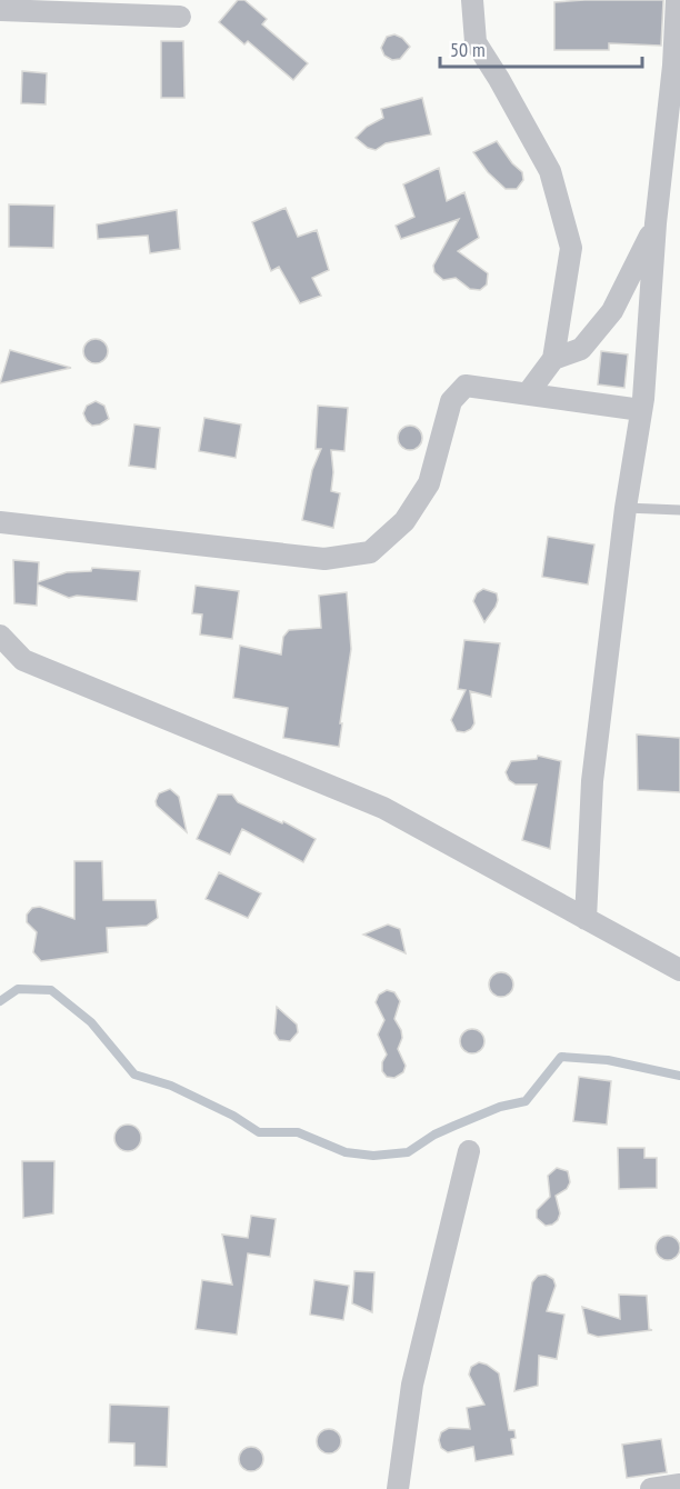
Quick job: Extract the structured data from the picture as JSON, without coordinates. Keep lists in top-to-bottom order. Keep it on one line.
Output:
{"scale_bar":"50 m"}
